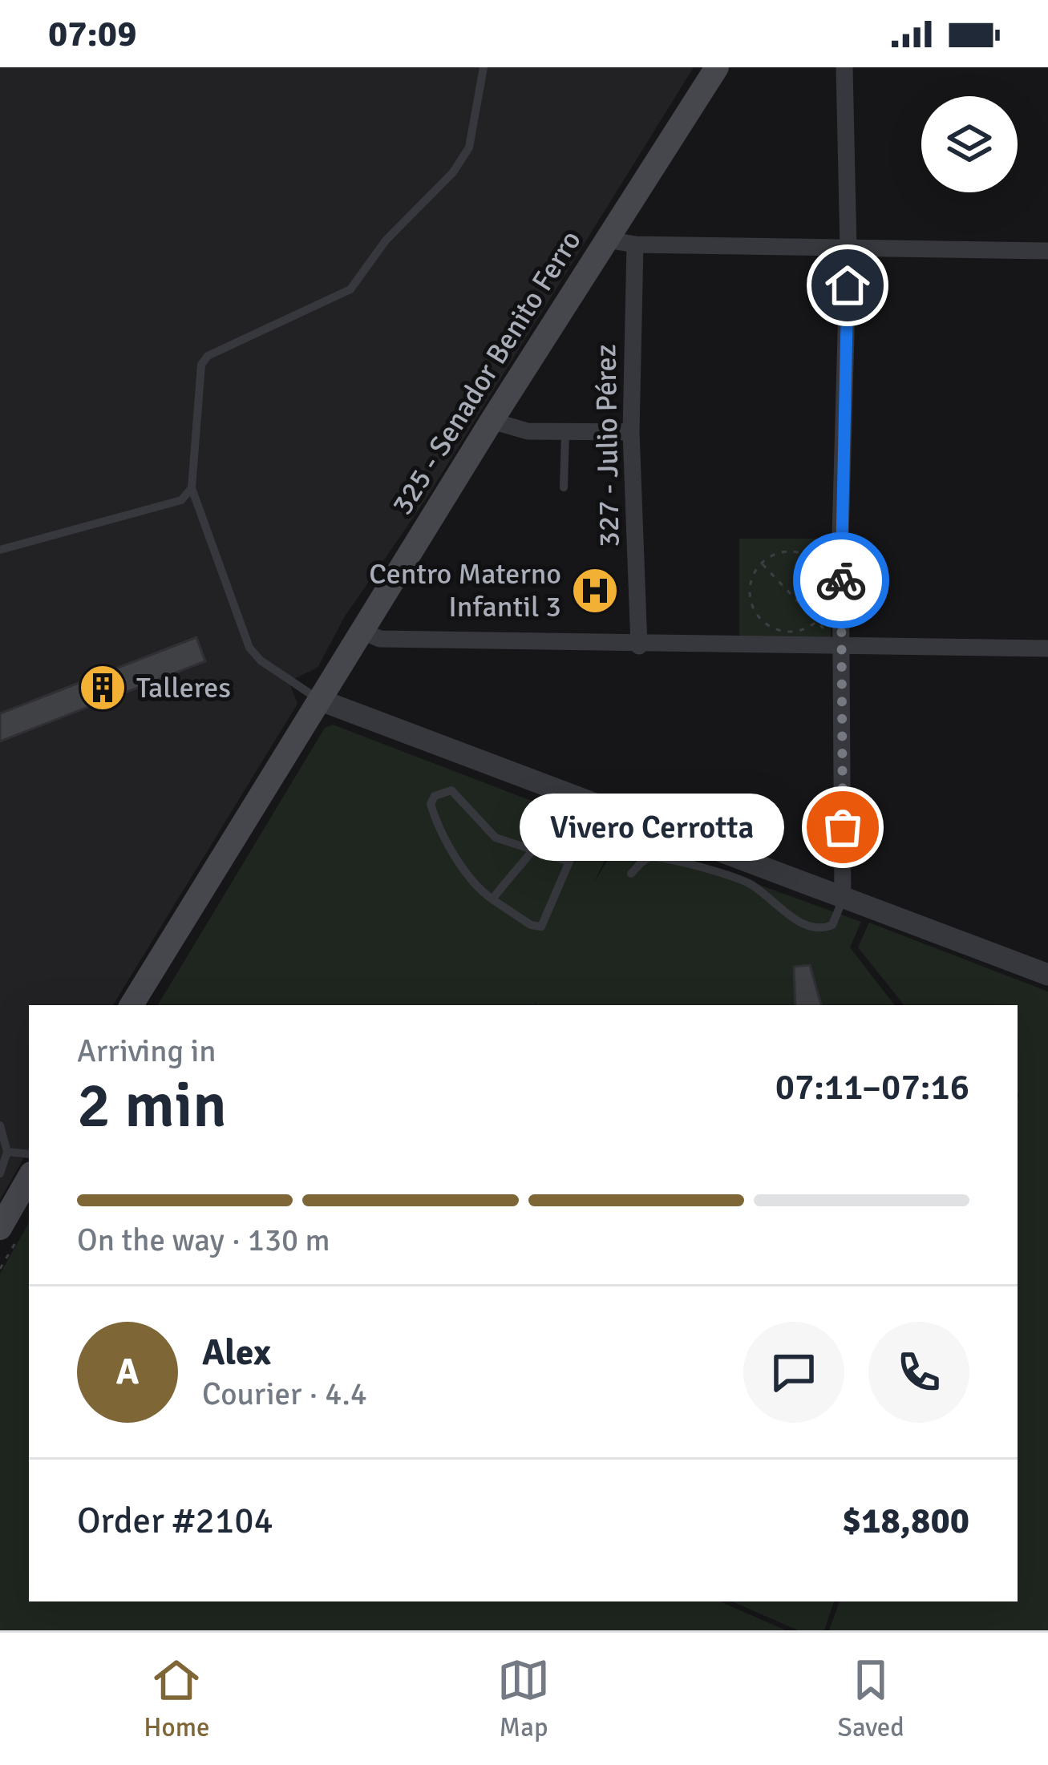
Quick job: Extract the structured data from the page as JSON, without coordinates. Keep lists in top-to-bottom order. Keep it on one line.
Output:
{"streets":{"main road":["325 - Senador Benito Ferro"],"street":["327 - Julio Pérez"]},"places":{"hospital":["Centro Materno Infantil 3"],"building":["Talleres"],"other":["Vivero Cerrotta"]},"page":{"status":"07:09","bubble":"Vivero Cerrotta","heading":["2 min","Arriving in","07:11–07:16"],"panel":["Alex","Courier · 4.4","Order #2104","$18,800"],"bar":"On the way · 130 m","round":"A","tabs":["Home","Map","Saved"]}}
